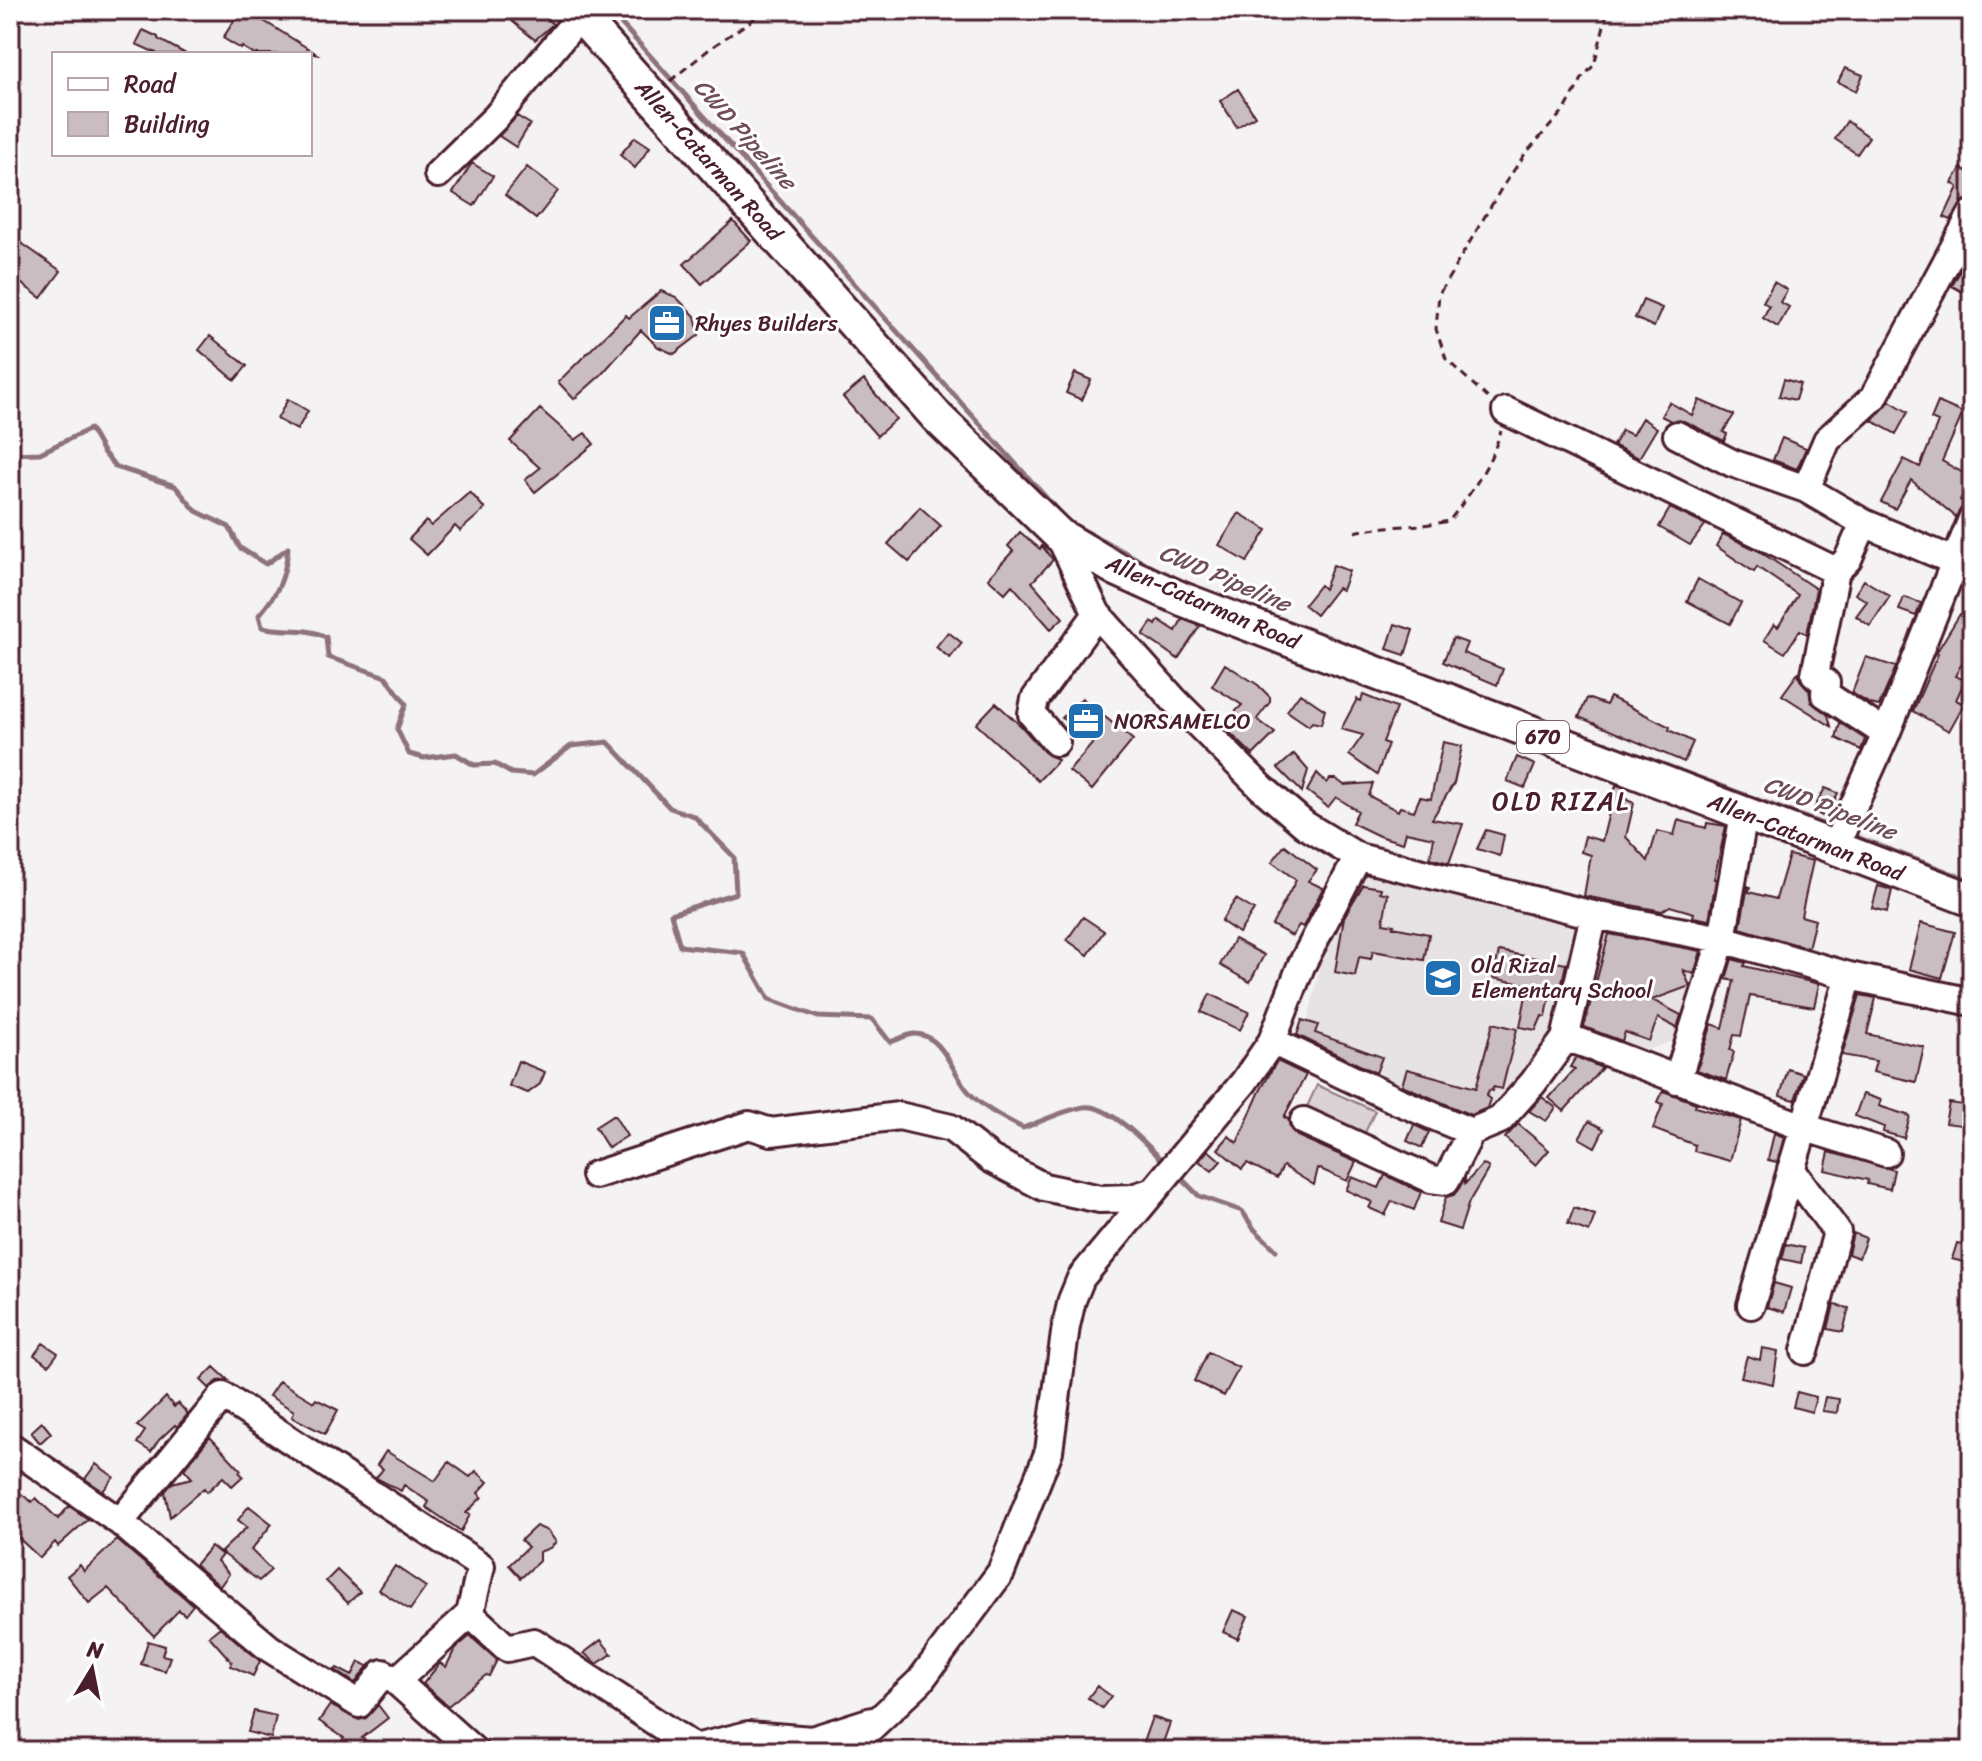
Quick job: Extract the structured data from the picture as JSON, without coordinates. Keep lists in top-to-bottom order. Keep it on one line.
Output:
{"streets":{"main road":["Allen-Catarman Road","670"]},"districts":["OLD RIZAL"],"water":["CWD Pipeline"],"places":{"office":["Rhyes Builders","NORSAMELCO"],"school or university":["Old Rizal Elementary School"]},"legend":["Road","Building"],"north":"top"}
